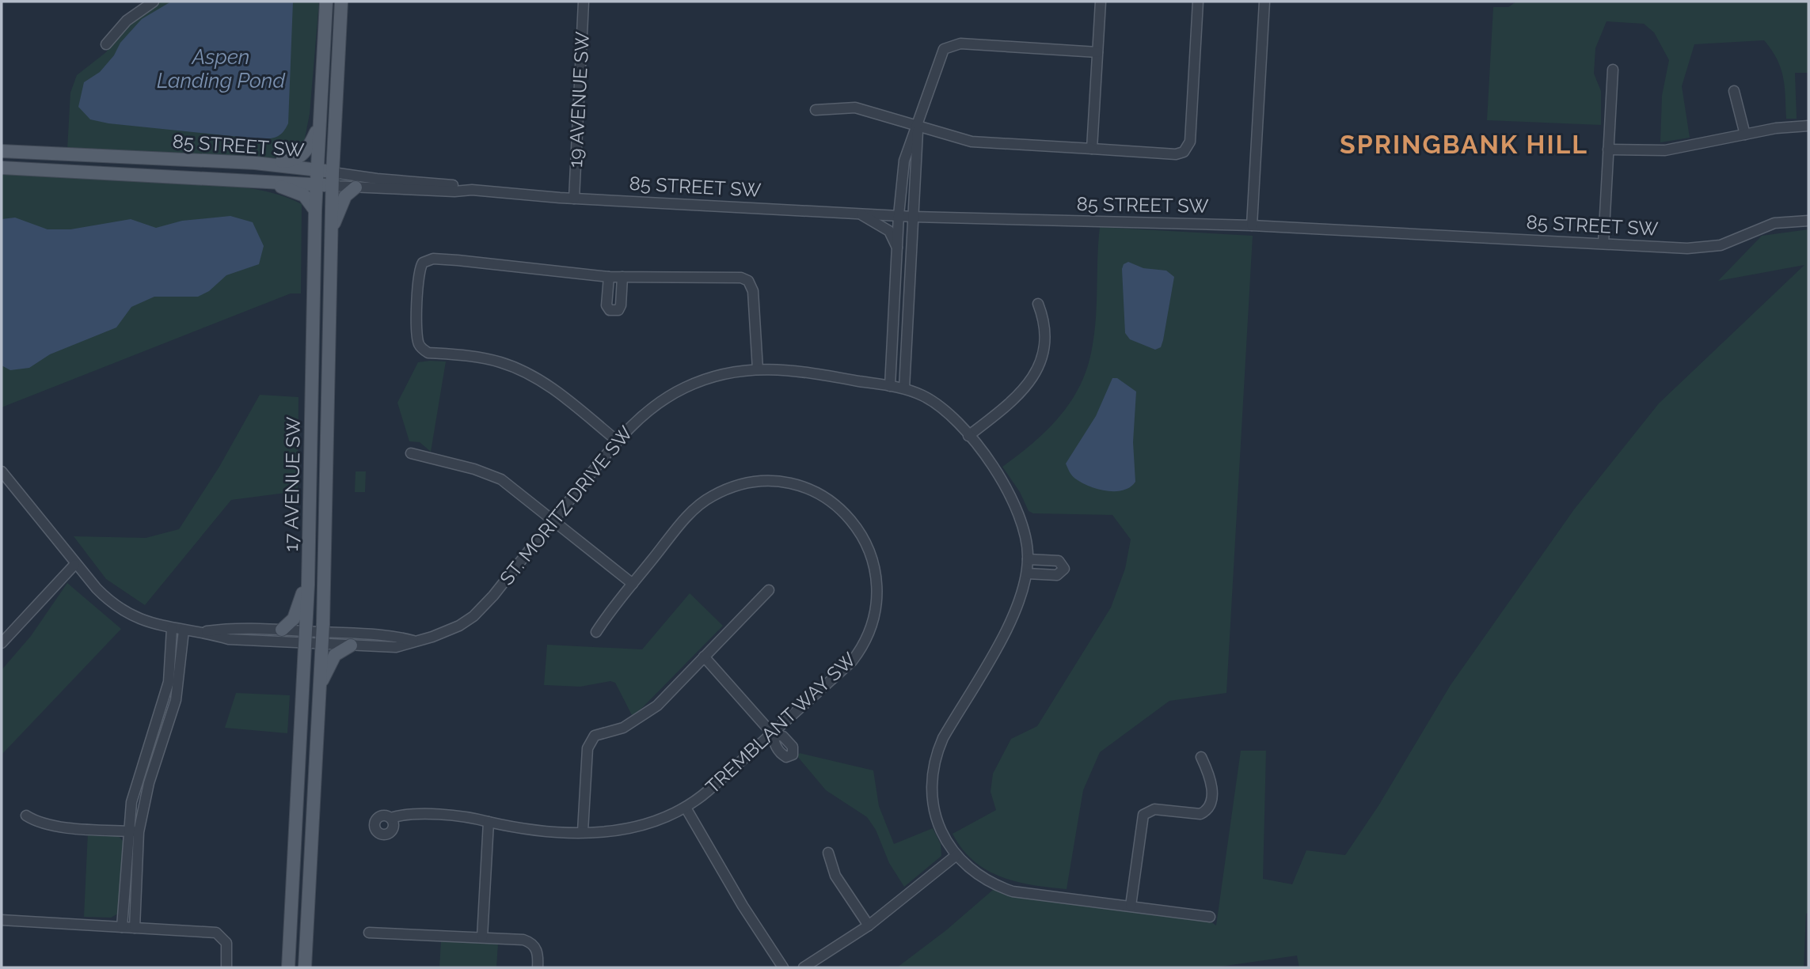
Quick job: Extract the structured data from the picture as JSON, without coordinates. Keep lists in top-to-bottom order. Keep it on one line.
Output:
{"streets":{"main road":["85 STREET SW","17 AVENUE SW"],"street":["19 AVENUE SW","ST. MORITZ DRIVE SW","TREMBLANT WAY SW"]},"crossings":[["19 AVENUE SW","85 STREET SW"],["85 STREET SW","17 AVENUE SW"],["17 AVENUE SW","ST. MORITZ DRIVE SW"]],"districts":["SPRINGBANK HILL"],"water":["Aspen Landing Pond"]}
